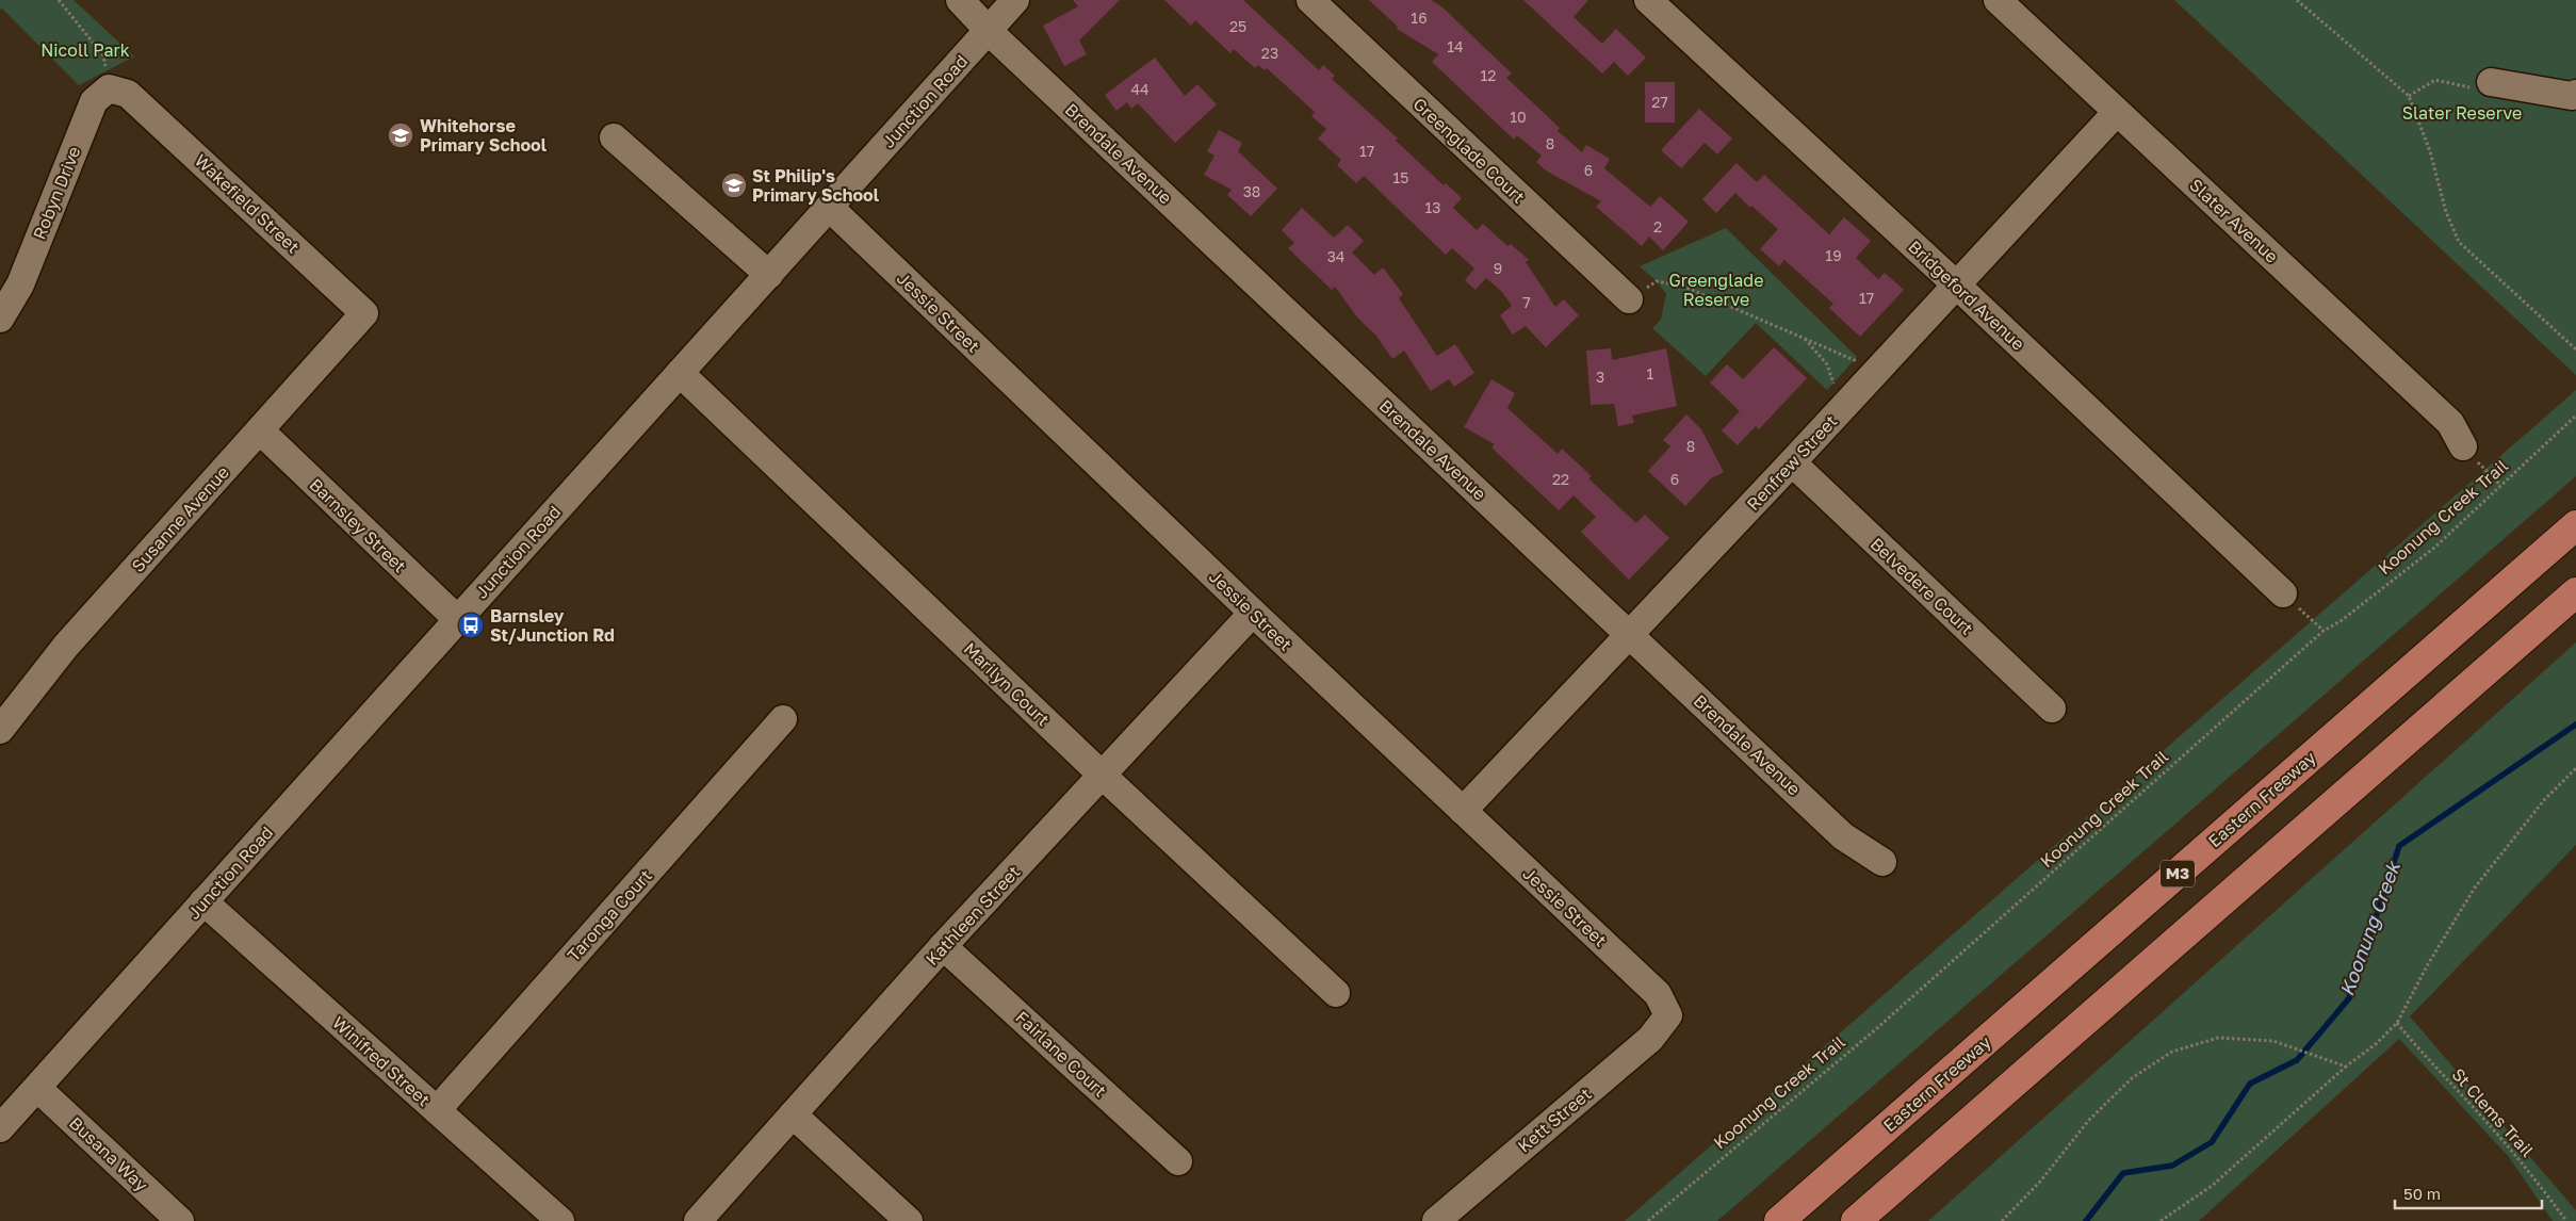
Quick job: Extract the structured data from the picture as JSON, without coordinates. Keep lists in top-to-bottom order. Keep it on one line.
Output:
{"streets":{"highway":["Eastern Freeway","M3"],"street":["Junction Road","Greenglade Court","Brendale Avenue","Robyn Drive","Wakefield Street","Slater Avenue","Bridgeford Avenue","Jessie Street","Renfrew Street","Susanne Avenue","Barnsley Street","Belvedere Court","Marilyn Court","Taronga Court","Kathleen Street","Fairlane Court","Winifred Street","Kett Street","Busana Way"],"path":["Koonung Creek Trail","St Clems Trail"]},"crossings":[["Junction Road","Brendale Avenue"],["Junction Road","Jessie Street"],["Junction Road","Barnsley Street"],["Junction Road","Marilyn Court"],["Junction Road","Winifred Street"],["Junction Road","Busana Way"],["Brendale Avenue","Renfrew Street"],["Robyn Drive","Wakefield Street"],["Wakefield Street","Susanne Avenue"],["Slater Avenue","Renfrew Street"],["Bridgeford Avenue","Renfrew Street"],["Jessie Street","Renfrew Street"],["Jessie Street","Kathleen Street"],["Jessie Street","Kett Street"],["Renfrew Street","Belvedere Court"],["Susanne Avenue","Barnsley Street"],["Marilyn Court","Kathleen Street"],["Taronga Court","Winifred Street"],["Kathleen Street","Fairlane Court"]],"water":["Koonung Creek"],"parks":["Nicoll Park","Slater Reserve","Greenglade Reserve"],"places":{"school or university":["Whitehorse Primary School","St Philip's Primary School"],"bus stop":["Barnsley St/Junction Rd"]},"house_numbers":["16","25","14","23","12","44","27","10","8","17","6","15","38","13","2","19","34","9","17","7","1","3","8","22","6"],"scale_bar":"50 m"}
